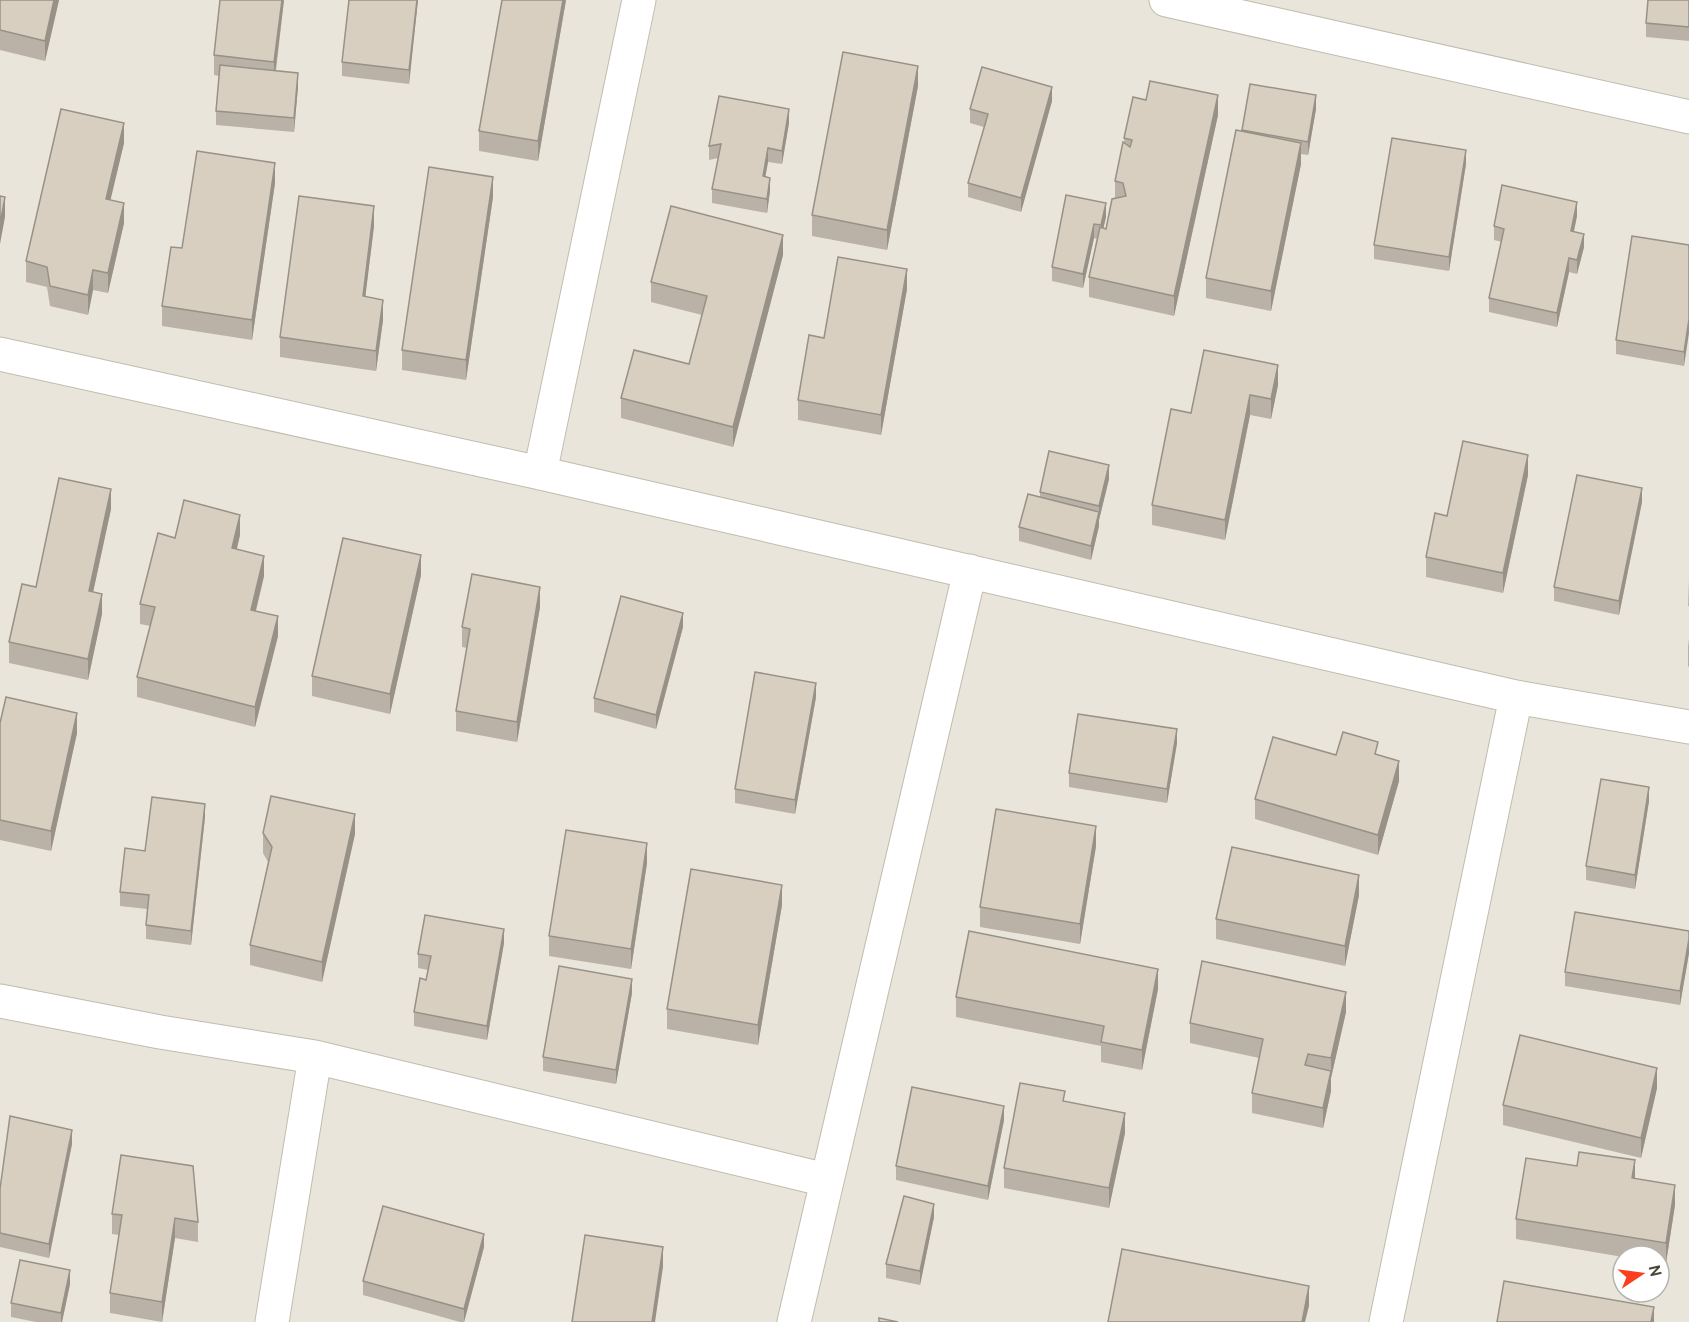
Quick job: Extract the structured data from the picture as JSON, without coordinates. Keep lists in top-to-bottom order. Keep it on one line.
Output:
{"north":"right"}
